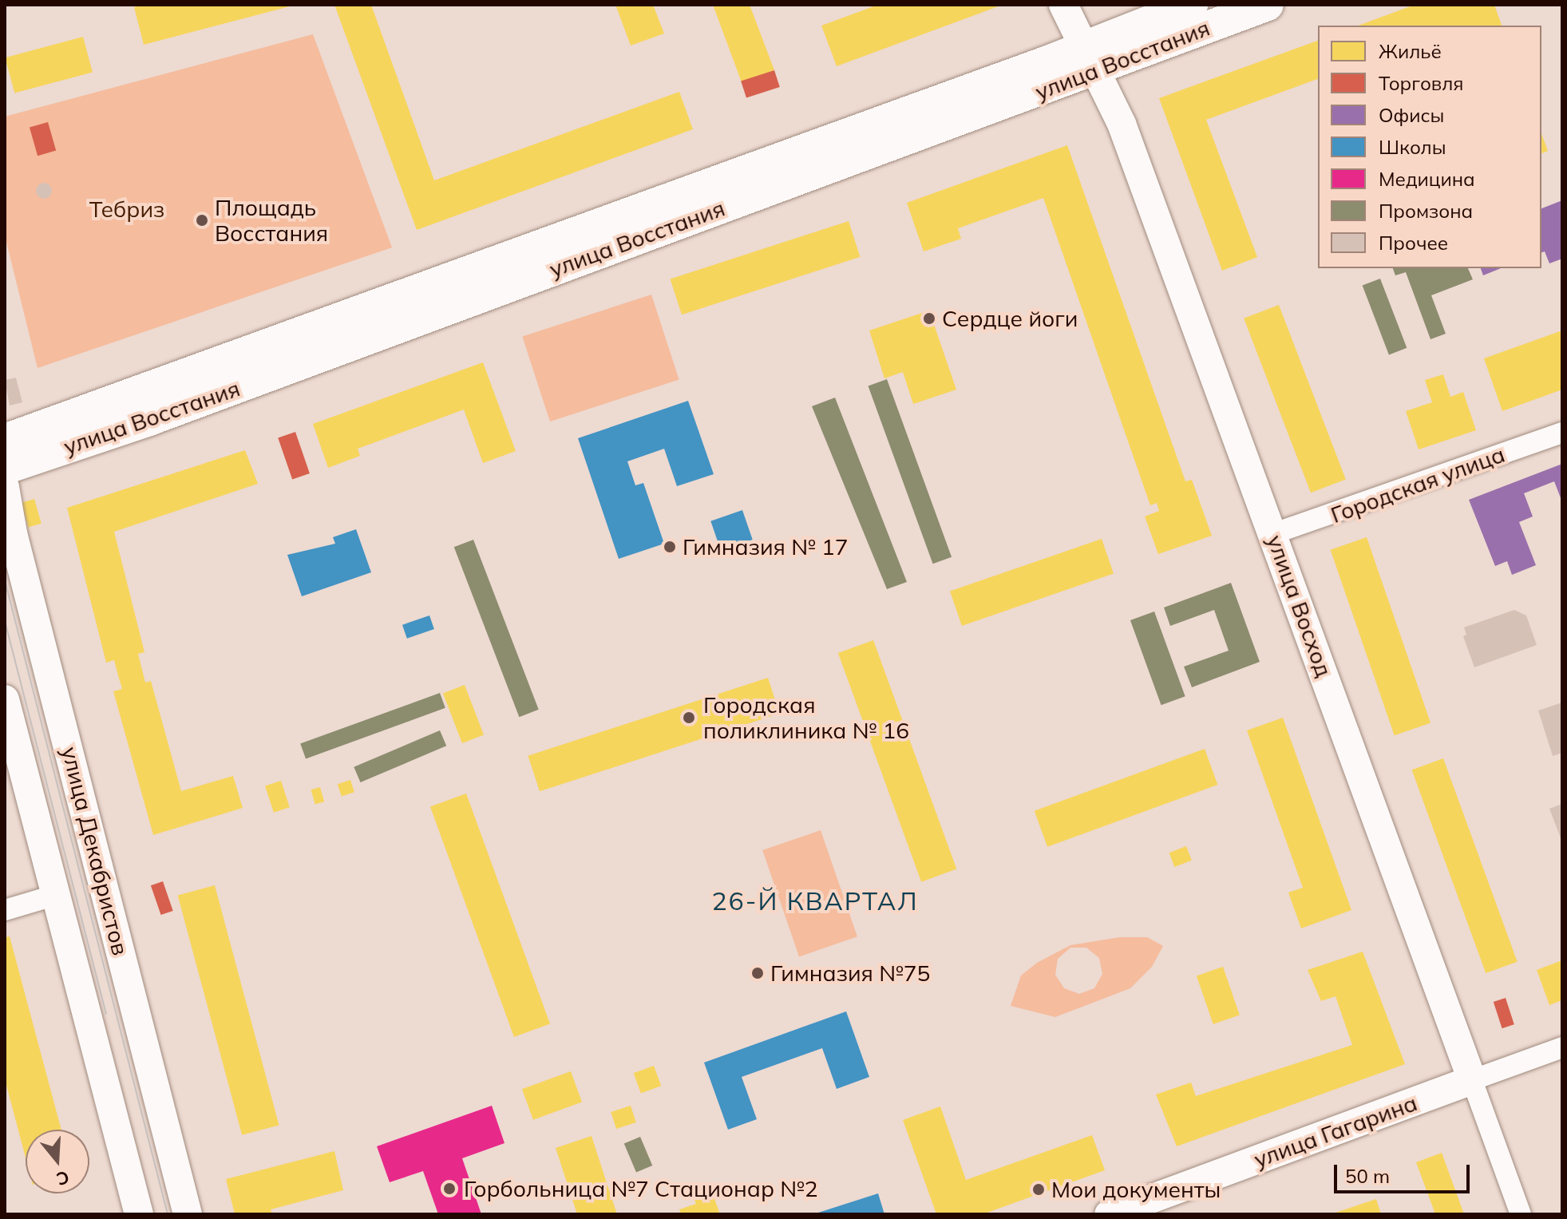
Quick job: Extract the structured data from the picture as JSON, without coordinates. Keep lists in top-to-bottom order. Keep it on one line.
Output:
{"streets":{"main road":["улица Восстания"],"street":["Городская улица","улица Восход","улица Декабристов","улица Гагарина"]},"crossings":[["улица Восстания","улица Восход"],["Городская улица","улица Восход"],["улица Восход","улица Гагарина"]],"districts":["26-Й КВАРТАЛ"],"parks":["Тебриз"],"places":["Площадь Восстания","Сердце йоги","Гимназия № 17","Городская поликлиника № 16","Гимназия №75","Горбольница №7 Стационар №2","Мои документы"],"legend":["Жильё","Торговля","Офисы","Школы","Медицина","Промзона","Прочее"],"scale_bar":"50 m","north":"bottom"}
